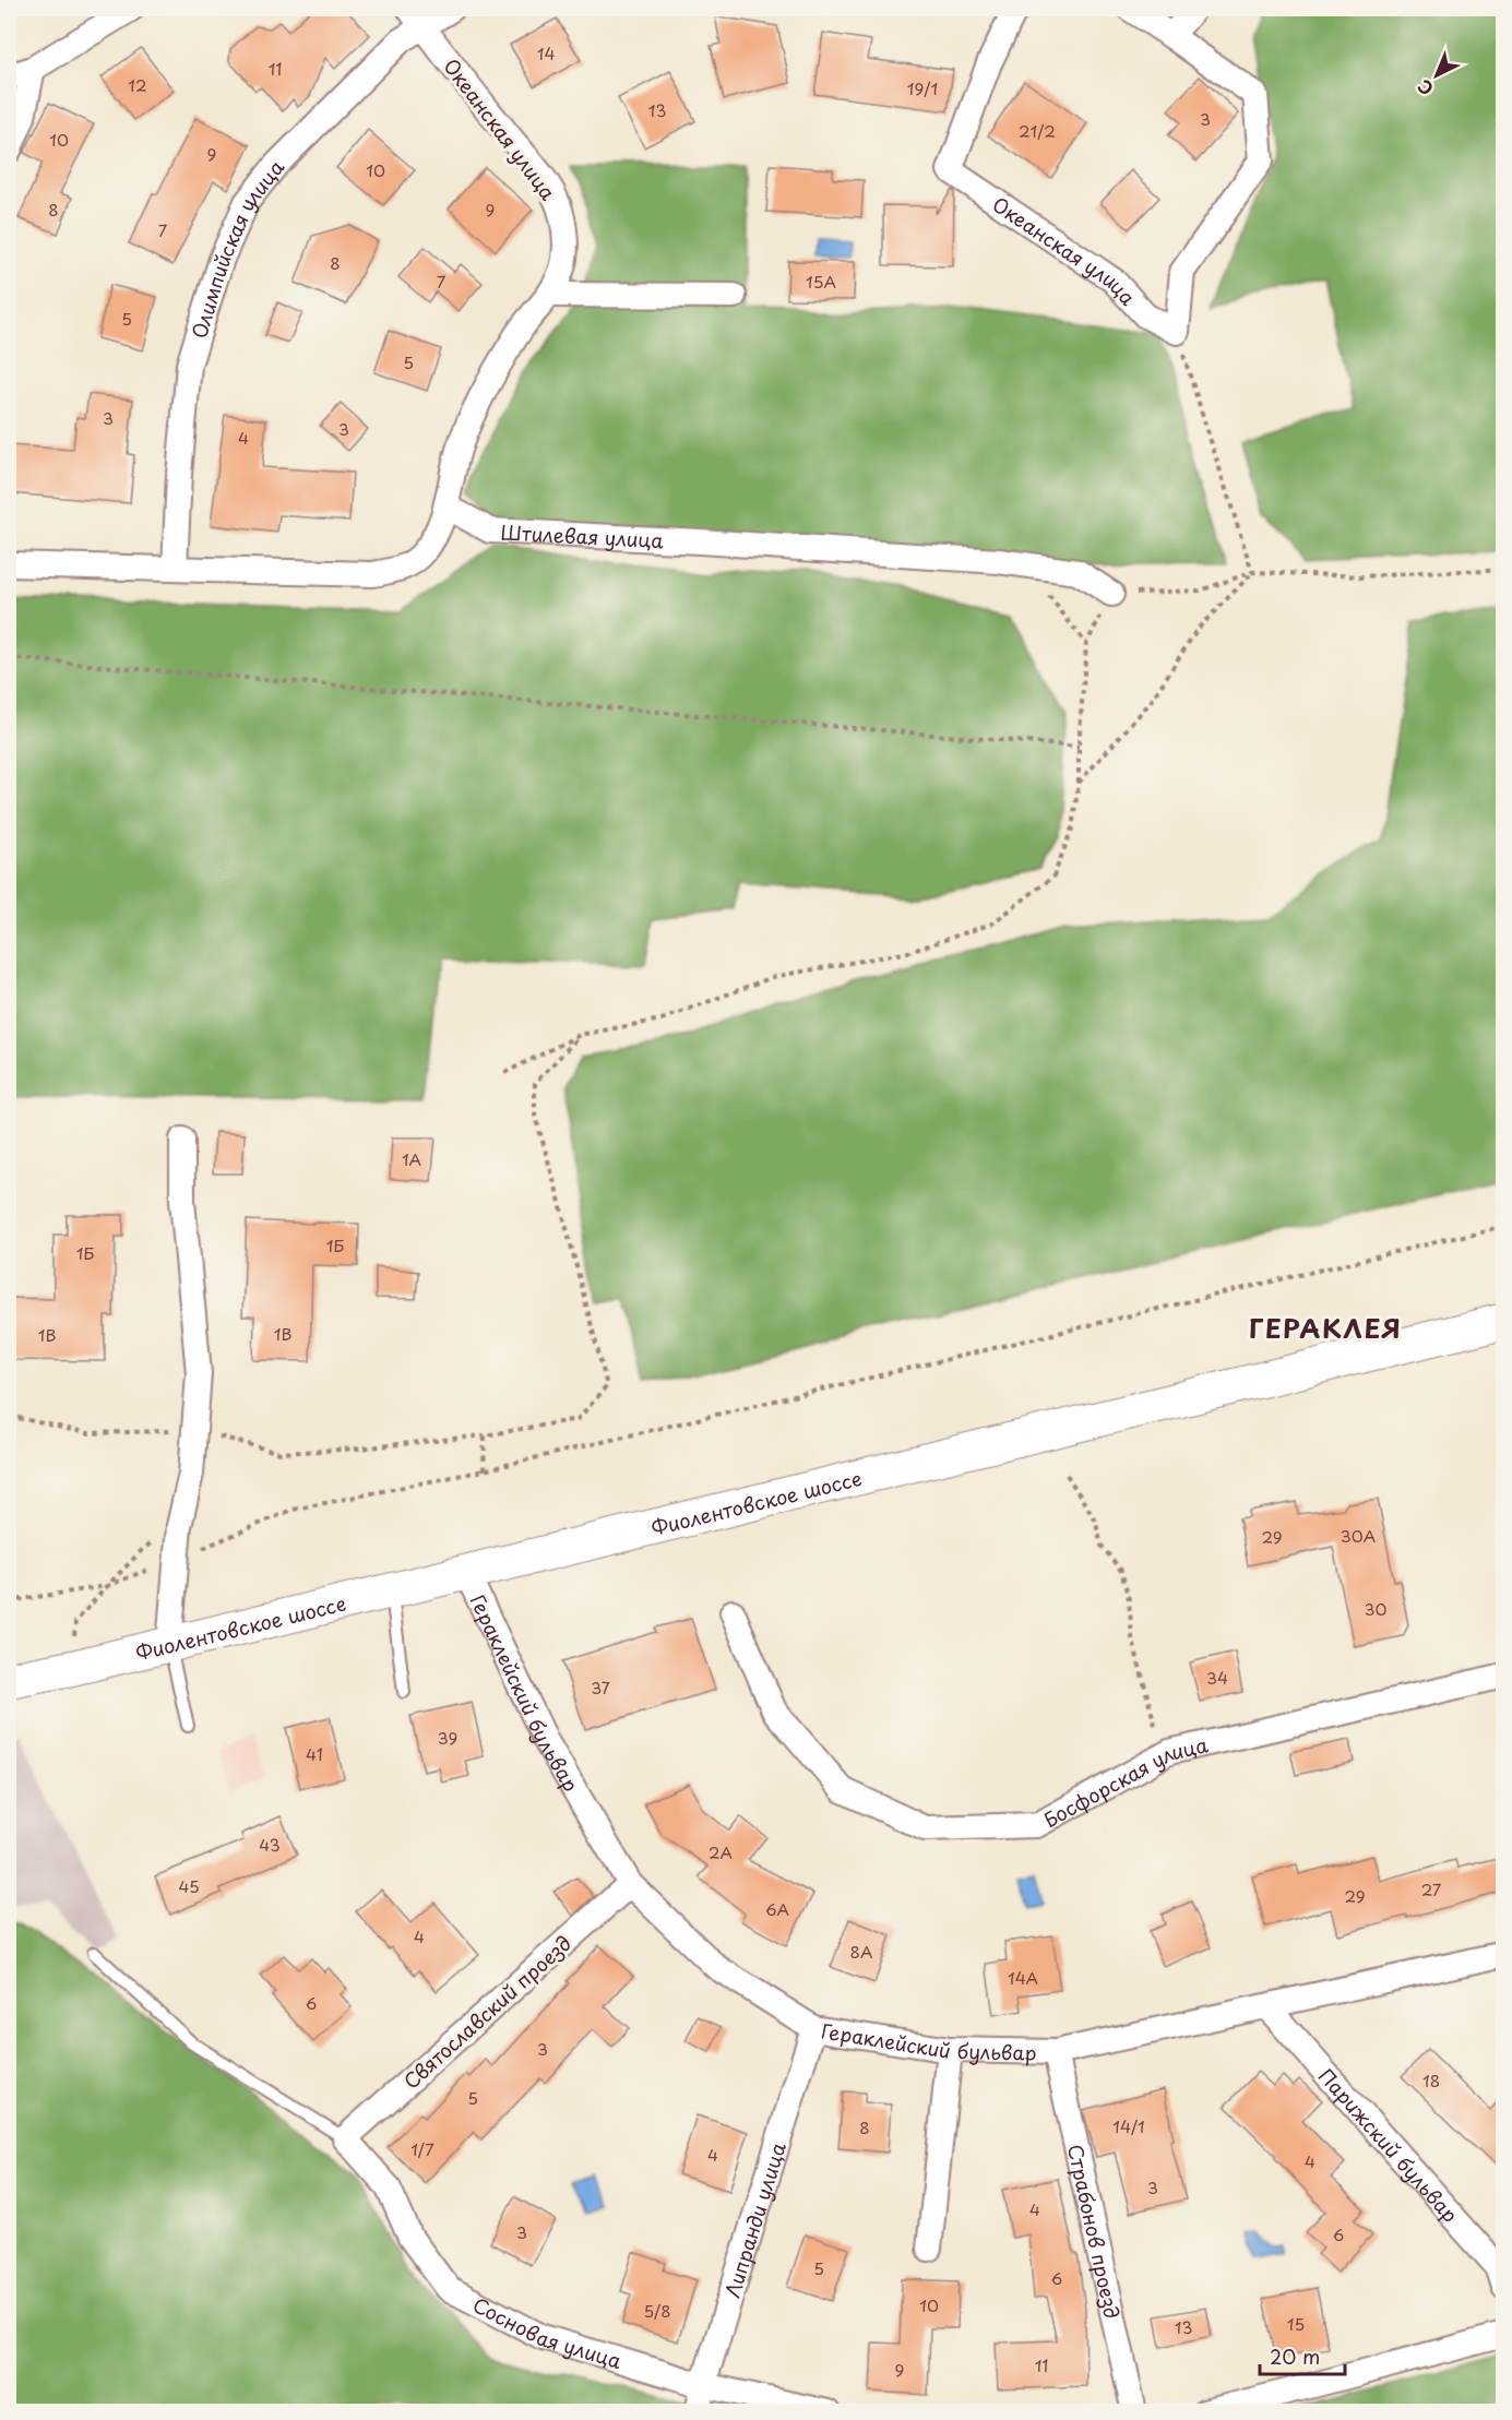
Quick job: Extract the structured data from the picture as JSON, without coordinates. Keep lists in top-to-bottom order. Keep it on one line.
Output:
{"streets":{"main road":["Фиолентовское шоссе"],"street":["Океанская улица","Олимпийская улица","Штилевая улица","Гераклейский бульвар","Босфорская улица","Святославский проезд","Парижский бульвар","Липранди улица","Страбонов проезд","Сосновая улица"]},"crossings":[["Океанская улица","Олимпийская улица"],["Океанская улица","Штилевая улица"],["Фиолентовское шоссе","Гераклейский бульвар"],["Гераклейский бульвар","Святославский проезд"],["Гераклейский бульвар","Парижский бульвар"],["Гераклейский бульвар","Липранди улица"],["Гераклейский бульвар","Страбонов проезд"],["Святославский проезд","Сосновая улица"],["Липранди улица","Сосновая улица"]],"districts":["ГЕРАКЛЕЯ"],"house_numbers":["14","11","12","19/1","13","3","21/2","10","9","10","8","9","7","8","7","15А","5","5","3","3","4","1А","1Б","1Б","1В","1В","30А","29","30","34","37","39","41","43","2А","45","27","29","6А","4","8А","14А","6","3","18","5","14/1","8","1/7","4","4","3","4","3","6","5","6","10","5/8","15","13","11","9"],"scale_bar":"20 m","north":"bottom left"}
